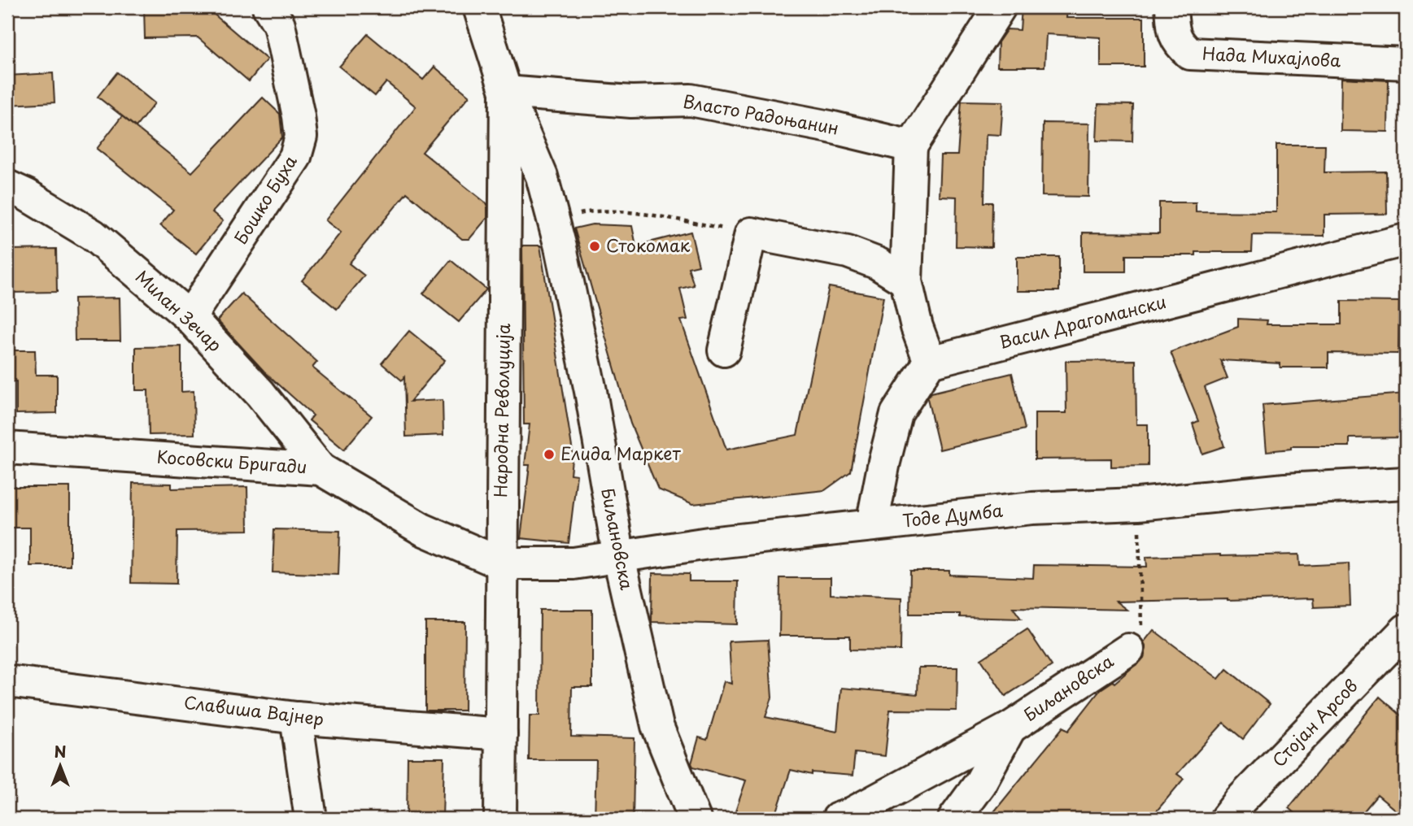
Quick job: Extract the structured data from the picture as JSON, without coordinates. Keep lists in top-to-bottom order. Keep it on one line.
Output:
{"streets":{"street":["Нада Михајлова","Власто Радоњанин","Бошко Буха","Милан Зечар","Васил Драгомански","Народна Револуција","Косовски Бригади","Тоде Думба","Биљановска","Славиша Вајнер","Стојан Арсов"]},"crossings":[["Власто Радоњанин","Народна Револуција"],["Власто Радоњанин","Биљановска"],["Бошко Буха","Милан Зечар"],["Милан Зечар","Косовски Бригади"],["Народна Револуција","Косовски Бригади"],["Народна Револуција","Тоде Думба"],["Народна Револуција","Биљановска"],["Народна Револуција","Славиша Вајнер"],["Косовски Бригади","Тоде Думба"],["Тоде Думба","Биљановска"]],"places":["Стокомак","Елида Маркет"],"north":"top"}
